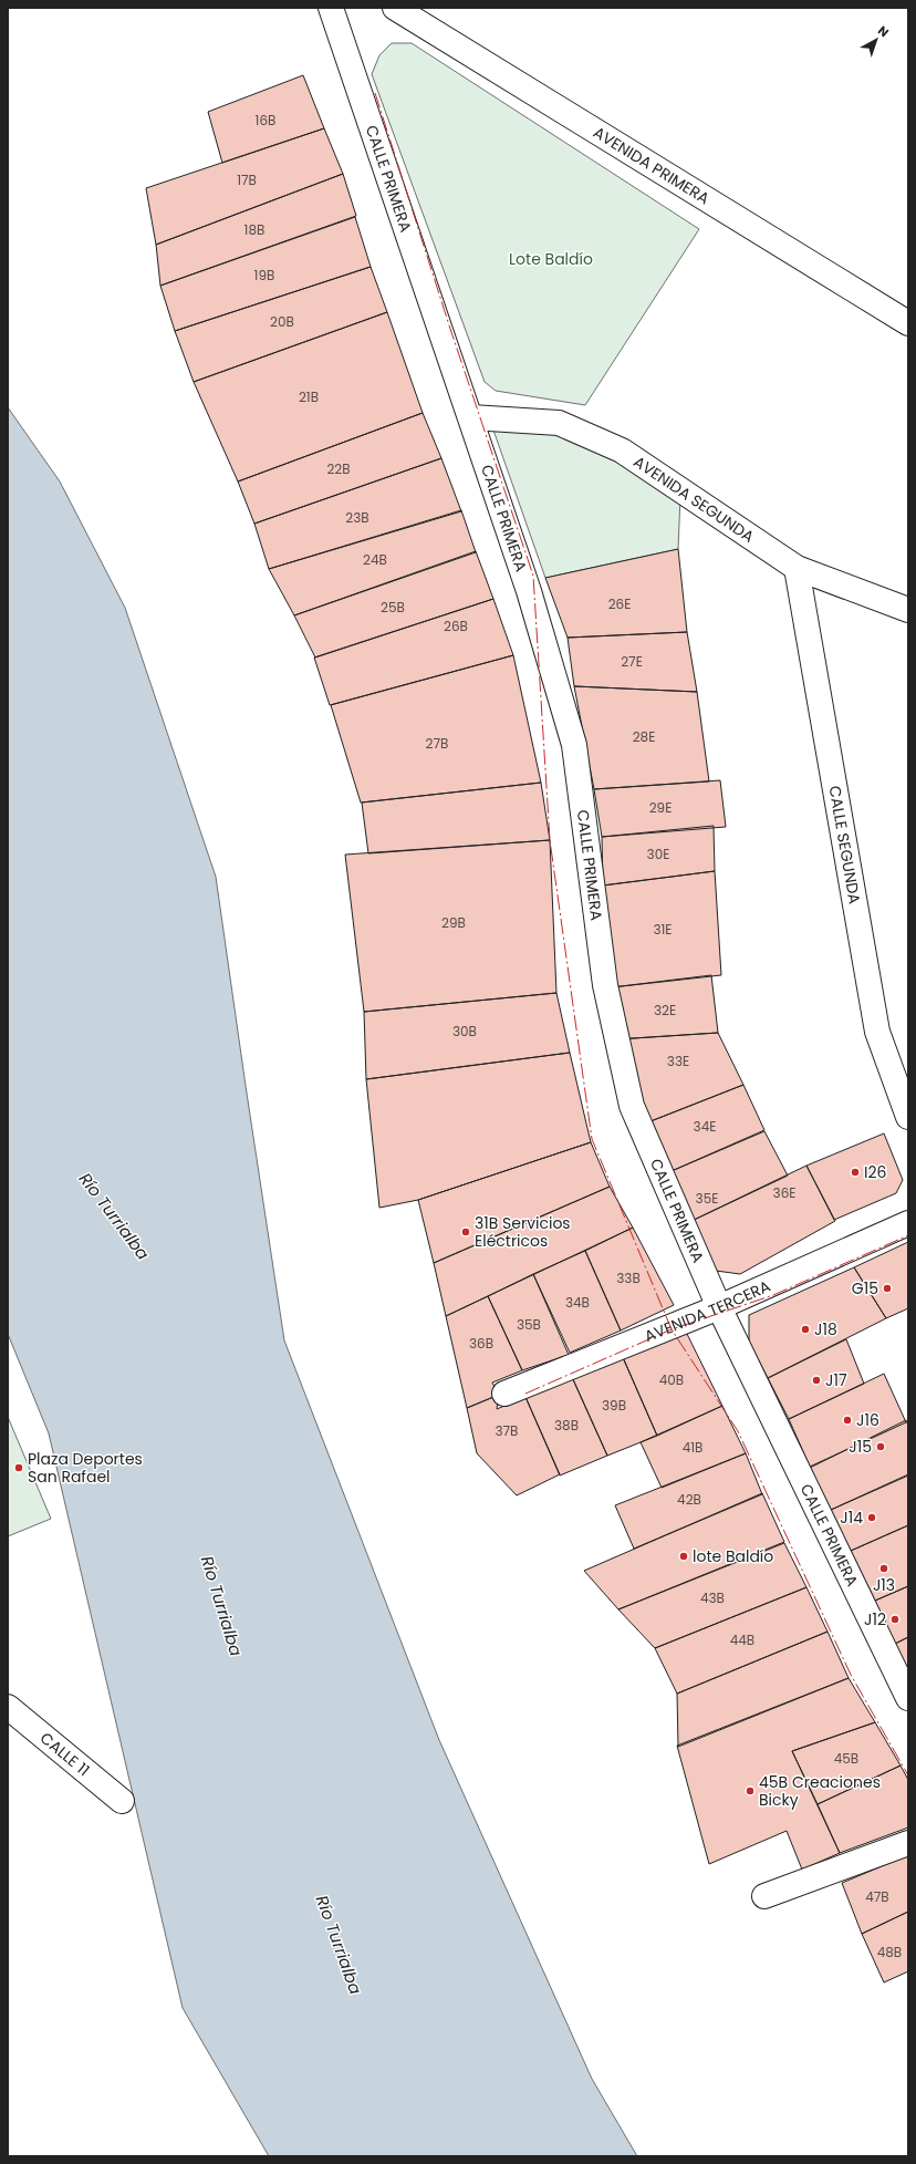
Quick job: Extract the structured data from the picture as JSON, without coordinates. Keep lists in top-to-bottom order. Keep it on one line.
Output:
{"streets":{"street":["AVENIDA PRIMERA","CALLE PRIMERA","AVENIDA SEGUNDA","CALLE SEGUNDA","AVENIDA TERCERA","CALLE 11"]},"crossings":[["CALLE PRIMERA","AVENIDA SEGUNDA"],["CALLE PRIMERA","AVENIDA TERCERA"],["AVENIDA SEGUNDA","CALLE SEGUNDA"]],"water":["Río Turrialba"],"parks":["Lote Baldío"],"places":["I26","31B Servicios Eléctricos","G15","J18","J17","J16","J15","Plaza Deportes San Rafael","J14","lote Baldío","J13","J12","45B Creaciones Bicky"],"house_numbers":["16B","17B","18B","19B","20B","21B","22B","23B","24B","26E","25B","26B","27E","28E","27B","29E","30E","29B","31E","32E","30B","33E","34E","36E","35E","33B","34B","35B","36B","40B","39B","38B","37B","41B","42B","43B","44B","45B","47B","48B"],"north":"top right"}
